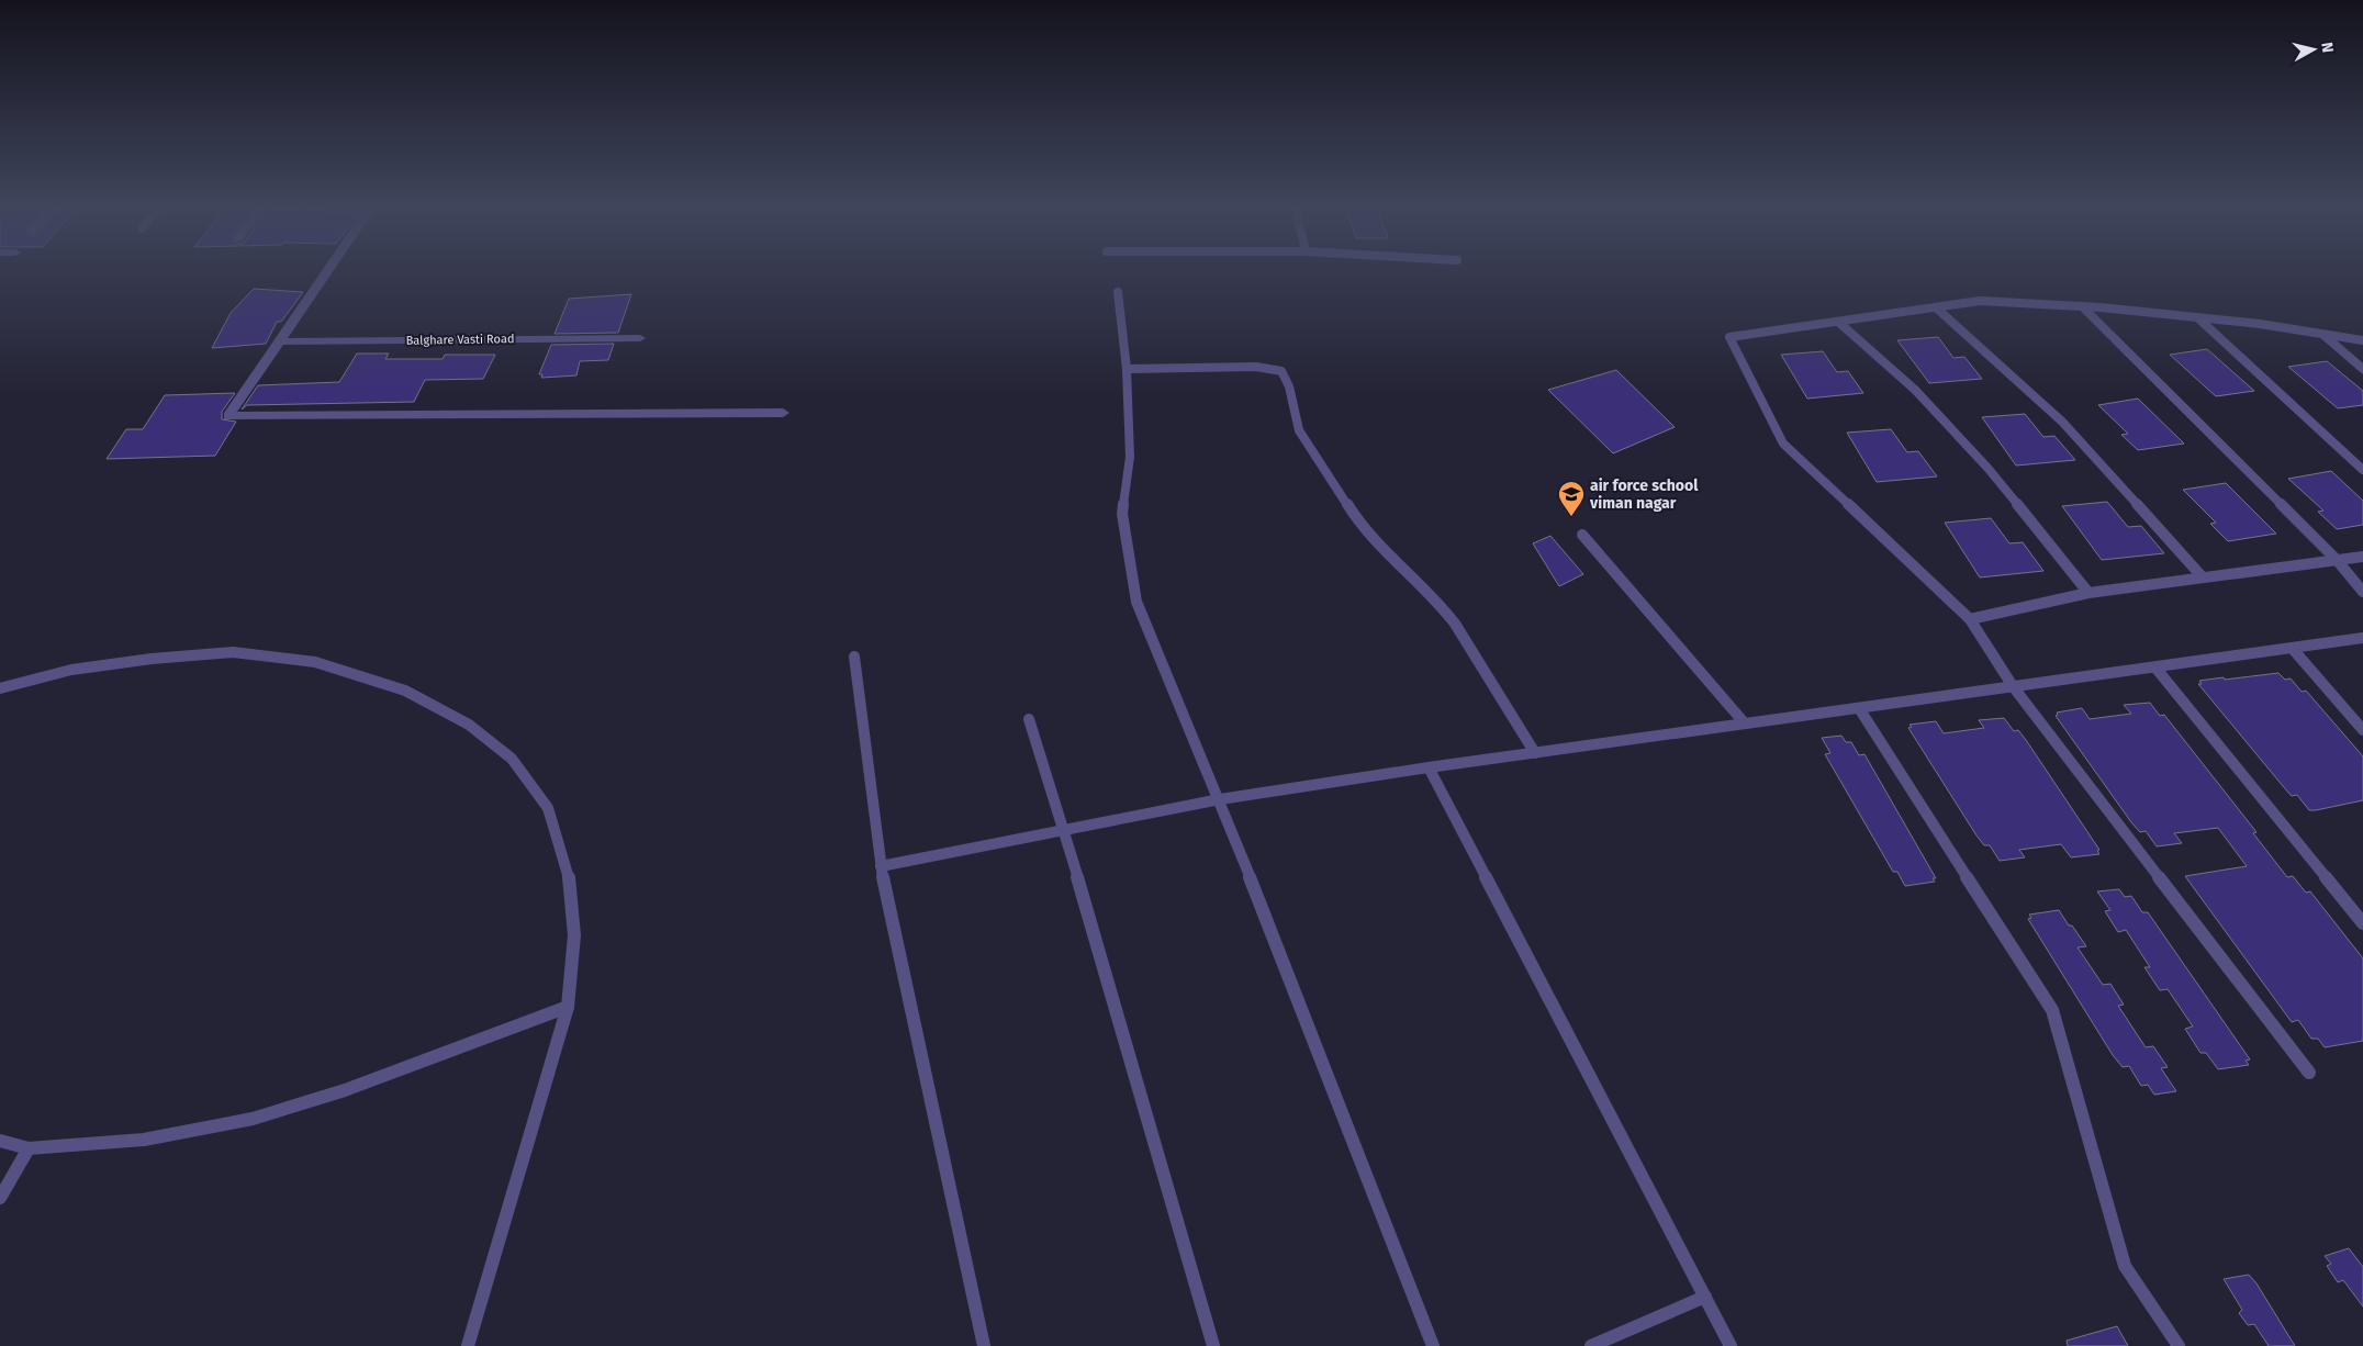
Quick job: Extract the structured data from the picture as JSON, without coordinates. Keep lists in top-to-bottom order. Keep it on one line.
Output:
{"streets":{"street":["Balghare Vasti Road"]},"places":{"school or university":["air force school viman nagar"]},"north":"right"}
